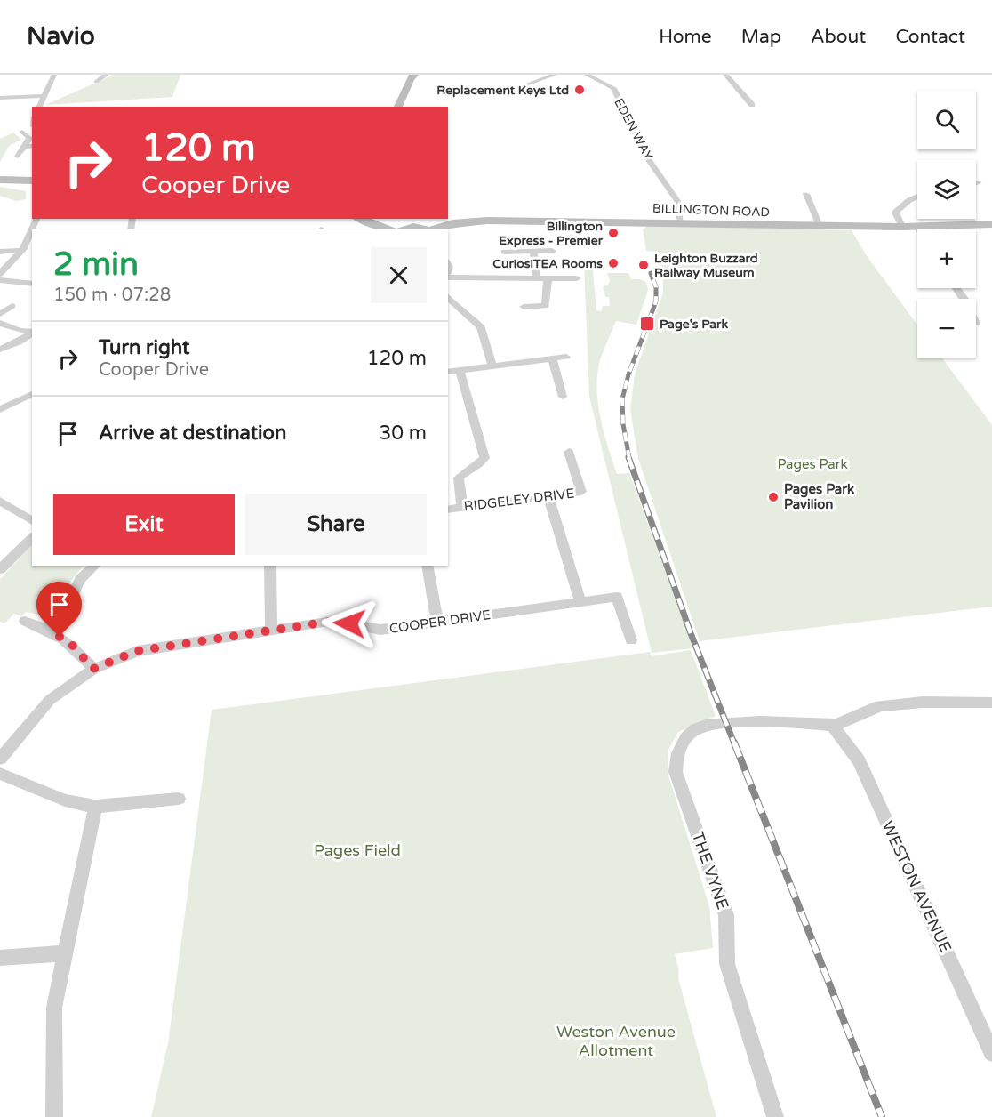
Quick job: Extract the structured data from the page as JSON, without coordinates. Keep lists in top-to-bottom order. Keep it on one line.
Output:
{"streets":{"street":["EDEN WAY","BILLINGTON ROAD","RIDGELEY DRIVE","COOPER DRIVE","THE VYNE","WESTON AVENUE"]},"crossings":[["EDEN WAY","BILLINGTON ROAD"],["THE VYNE","WESTON AVENUE"]],"parks":["Pages Park","Pages Field","Weston Avenue Allotment"],"places":{"other":["Replacement Keys Ltd","Billington Express - Premier","CuriosiTEA Rooms","Leighton Buzzard Railway Museum","Pages Park Pavilion"],"transit":["Page's Park"]},"page":{"header":"Navio","nav":["Home","Map","About","Contact"],"map_buttons":["+","−"],"turn":["120 m","Cooper Drive"],"heading":["2 min","150 m · 07:28"],"list":[{"name":"Turn right","note":"Cooper Drive","value":"120 m"},{"name":"Arrive at destination","value":"30 m"}],"buttons":["Exit","Share"]}}
